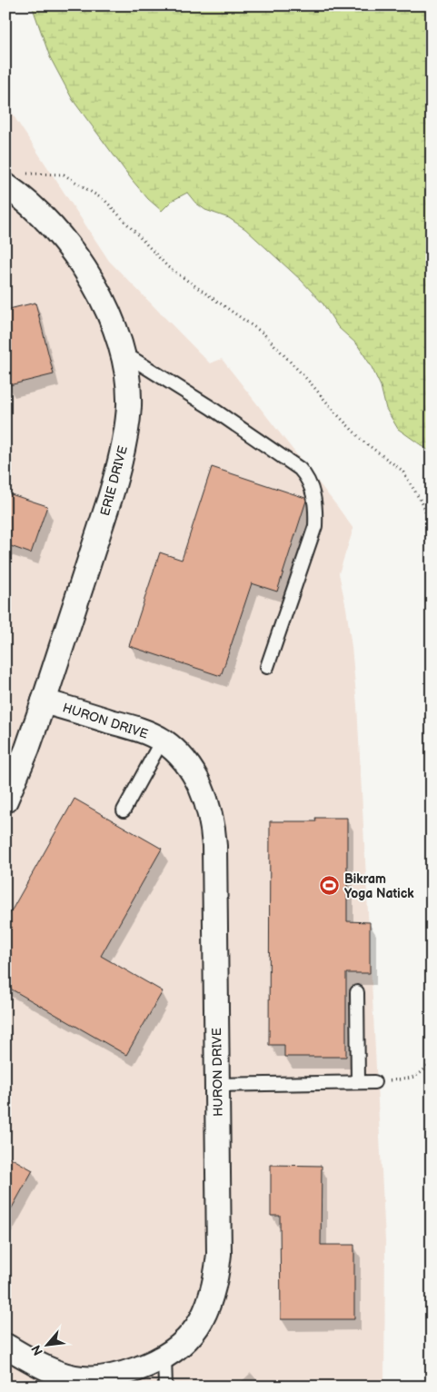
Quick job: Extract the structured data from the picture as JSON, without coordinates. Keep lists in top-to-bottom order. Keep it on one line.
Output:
{"streets":{"street":["ERIE DRIVE","HURON DRIVE"]},"crossings":[["ERIE DRIVE","HURON DRIVE"]],"places":{"sports":["Bikram Yoga Natick"]},"north":"bottom left"}
